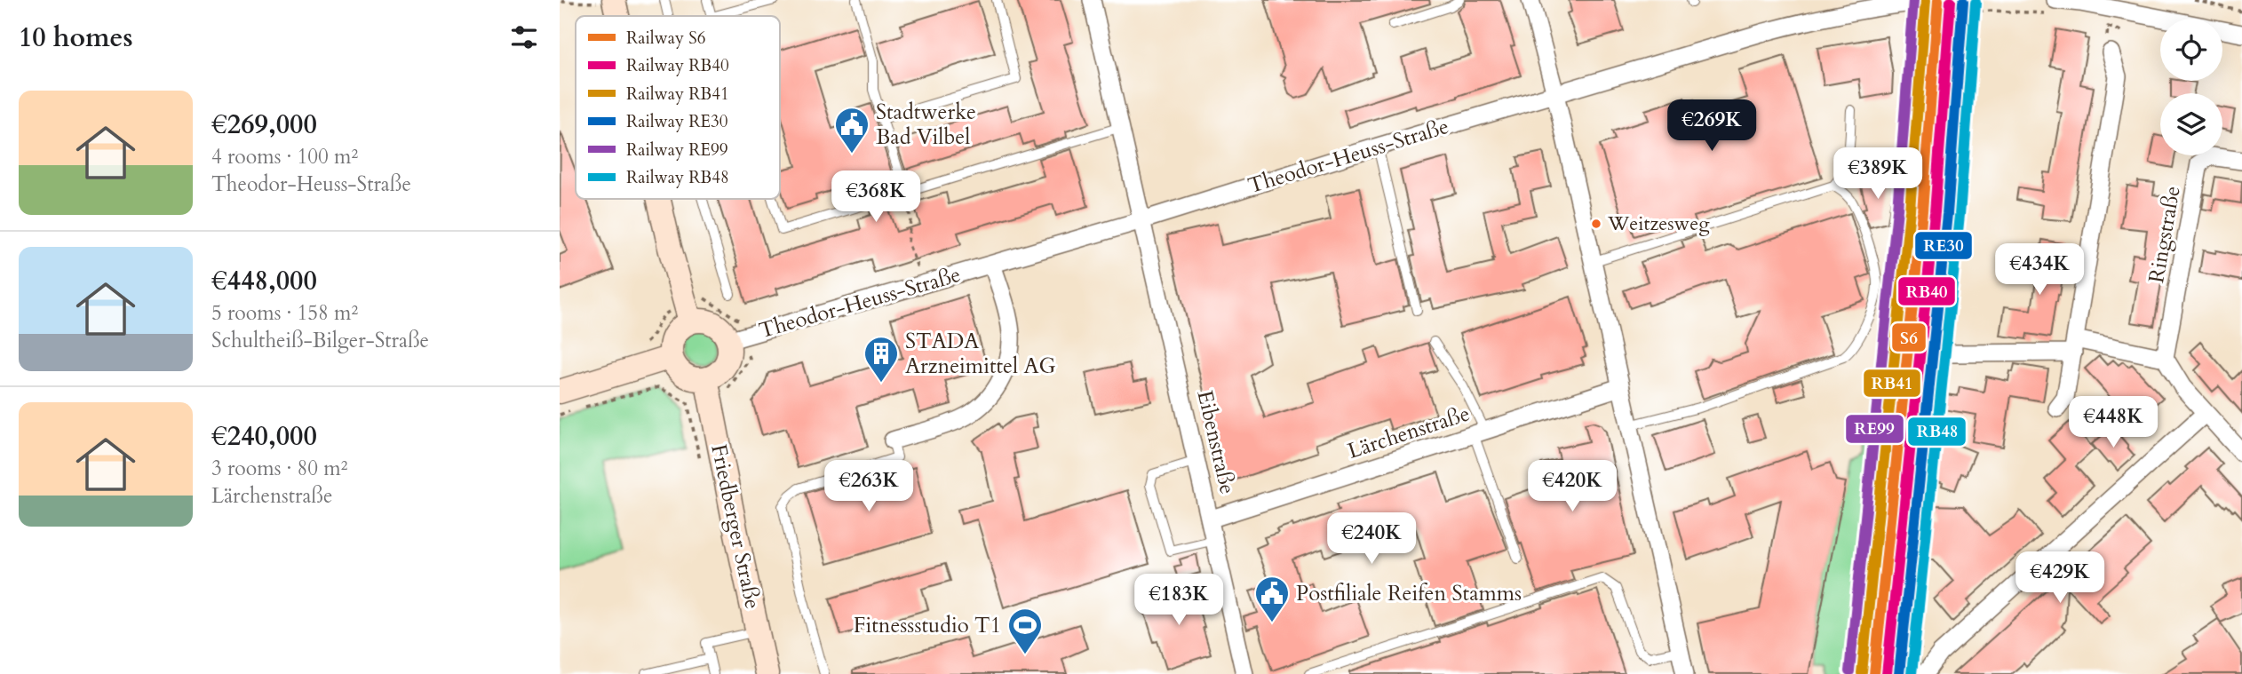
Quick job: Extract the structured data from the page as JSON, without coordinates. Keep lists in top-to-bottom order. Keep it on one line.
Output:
{"streets":{"street":["Theodor-Heuss-Straße","Ringstraße","Lärchenstraße","Eibenstraße","Friedberger Straße"]},"crossings":[["Theodor-Heuss-Straße","Eibenstraße"],["Theodor-Heuss-Straße","Friedberger Straße"],["Lärchenstraße","Eibenstraße"]],"places":{"public building":["Stadtwerke Bad Vilbel","Postfiliale Reifen Stamms"],"other":["Weitzesweg"],"building":["STADA Arzneimittel AG"],"sports":["Fitnessstudio T1"]},"lines":["rail line S6","rail line RB41","rail line RE99","rail line RB40","rail line RE30","rail line RB48"],"legend":["Railway S6","Railway RB40","Railway RB41","Railway RE30","Railway RE99","Railway RB48"],"page":{"heading":"10 homes","list":[{"name":"€269,000","note":"4 rooms · 100 m² · Theodor-Heuss-Straße"},{"name":"€448,000","note":"5 rooms · 158 m² · Schultheiß-Bilger-Straße"},{"name":"€240,000","note":"3 rooms · 80 m² · Lärchenstraße"}],"price":["€269K","€389K","€368K","€434K","€448K","€263K","€420K","€240K","€429K","€183K"]}}
